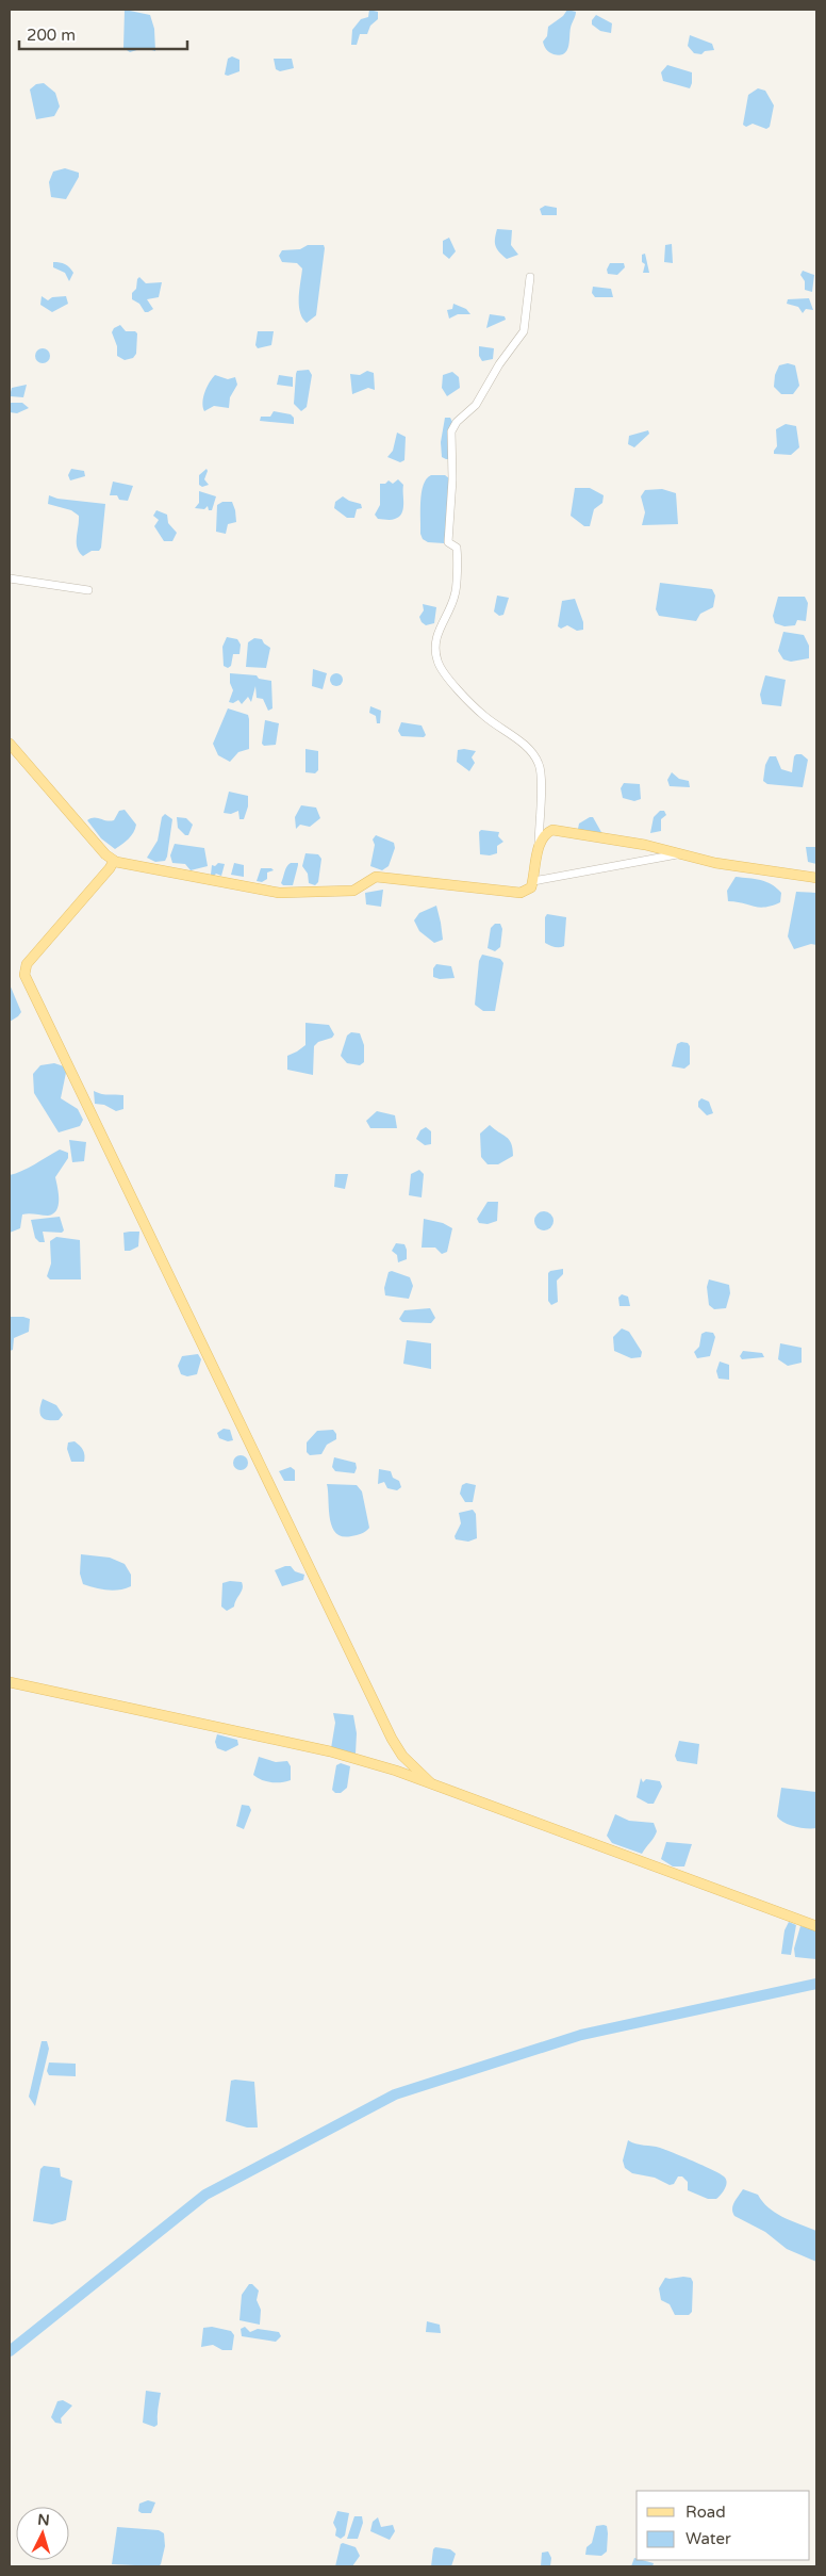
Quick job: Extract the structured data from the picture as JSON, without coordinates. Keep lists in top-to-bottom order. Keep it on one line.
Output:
{"legend":["Road","Water"],"scale_bar":"200 m","north":"top"}
